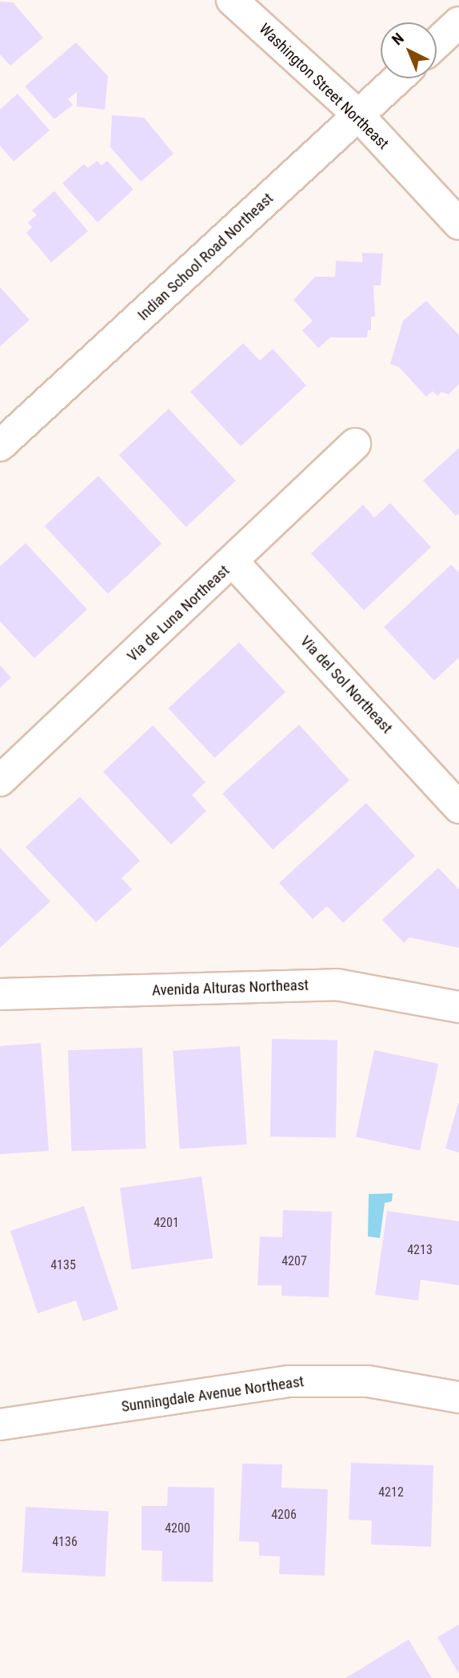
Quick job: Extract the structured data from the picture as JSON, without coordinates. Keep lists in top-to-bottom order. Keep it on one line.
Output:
{"streets":{"street":["Washington Street Northeast","Indian School Road Northeast","Via de Luna Northeast","Via del Sol Northeast","Avenida Alturas Northeast","Sunningdale Avenue Northeast"]},"crossings":[["Washington Street Northeast","Indian School Road Northeast"],["Via de Luna Northeast","Via del Sol Northeast"]],"house_numbers":["4201","4213","4207","4135","4212","4206","4200","4136"],"north":"top left"}
